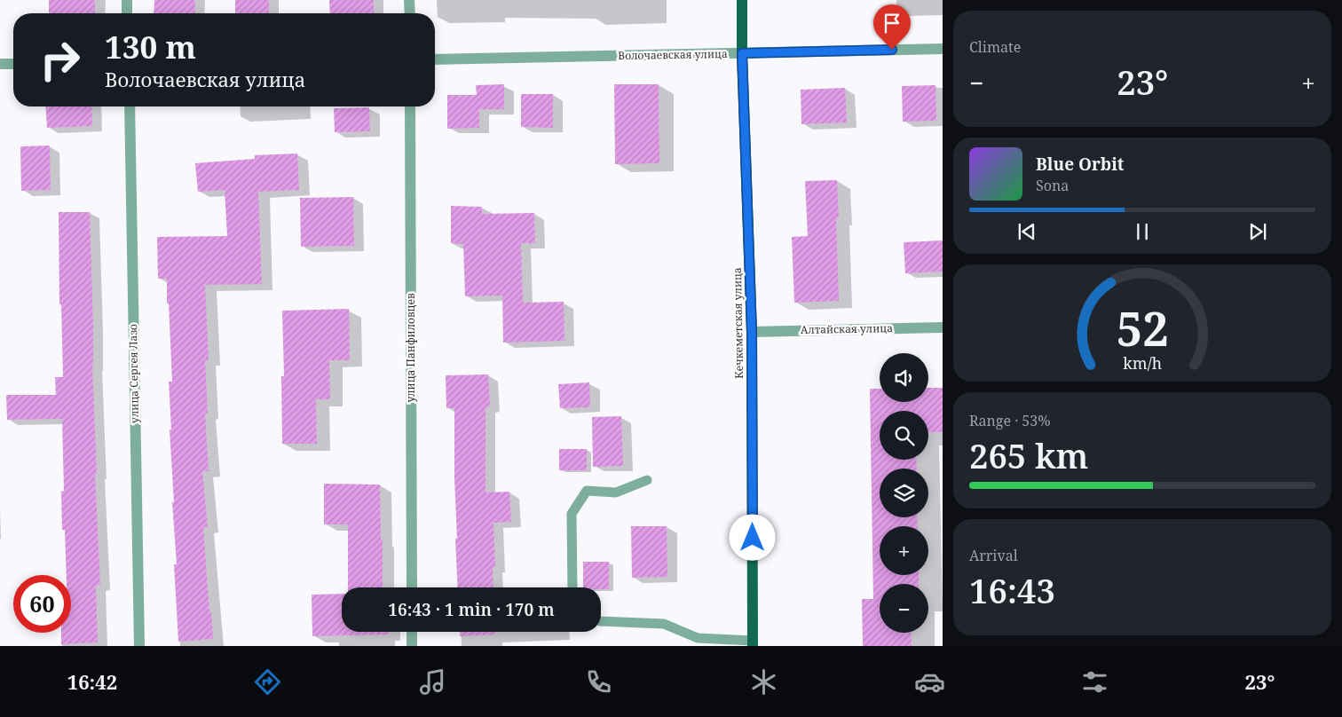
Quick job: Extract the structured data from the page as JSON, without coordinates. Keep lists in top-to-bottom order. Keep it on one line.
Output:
{"streets":{"main road":["Кечкеметская улица"],"street":["Волочаевская улица","Алтайская улица","улица Панфиловцев","улица Сергея Лазо"]},"crossings":[["Волочаевская улица","Кечкеметская улица"],["Кечкеметская улица","Алтайская улица"]],"page":{"tile":["Climate",["Range · 53%","265 km"],["Arrival","16:43"]],"turn":["130 m","Волочаевская улица"],"heat":["−","23°","+"],"song":["Blue Orbit","Sona"],"map_buttons":["+","−"],"limit":"60","trip":"16:43 · 1 min · 170 m","tabs":["16:42","23°"],"gauge":["52","km/h"]}}
